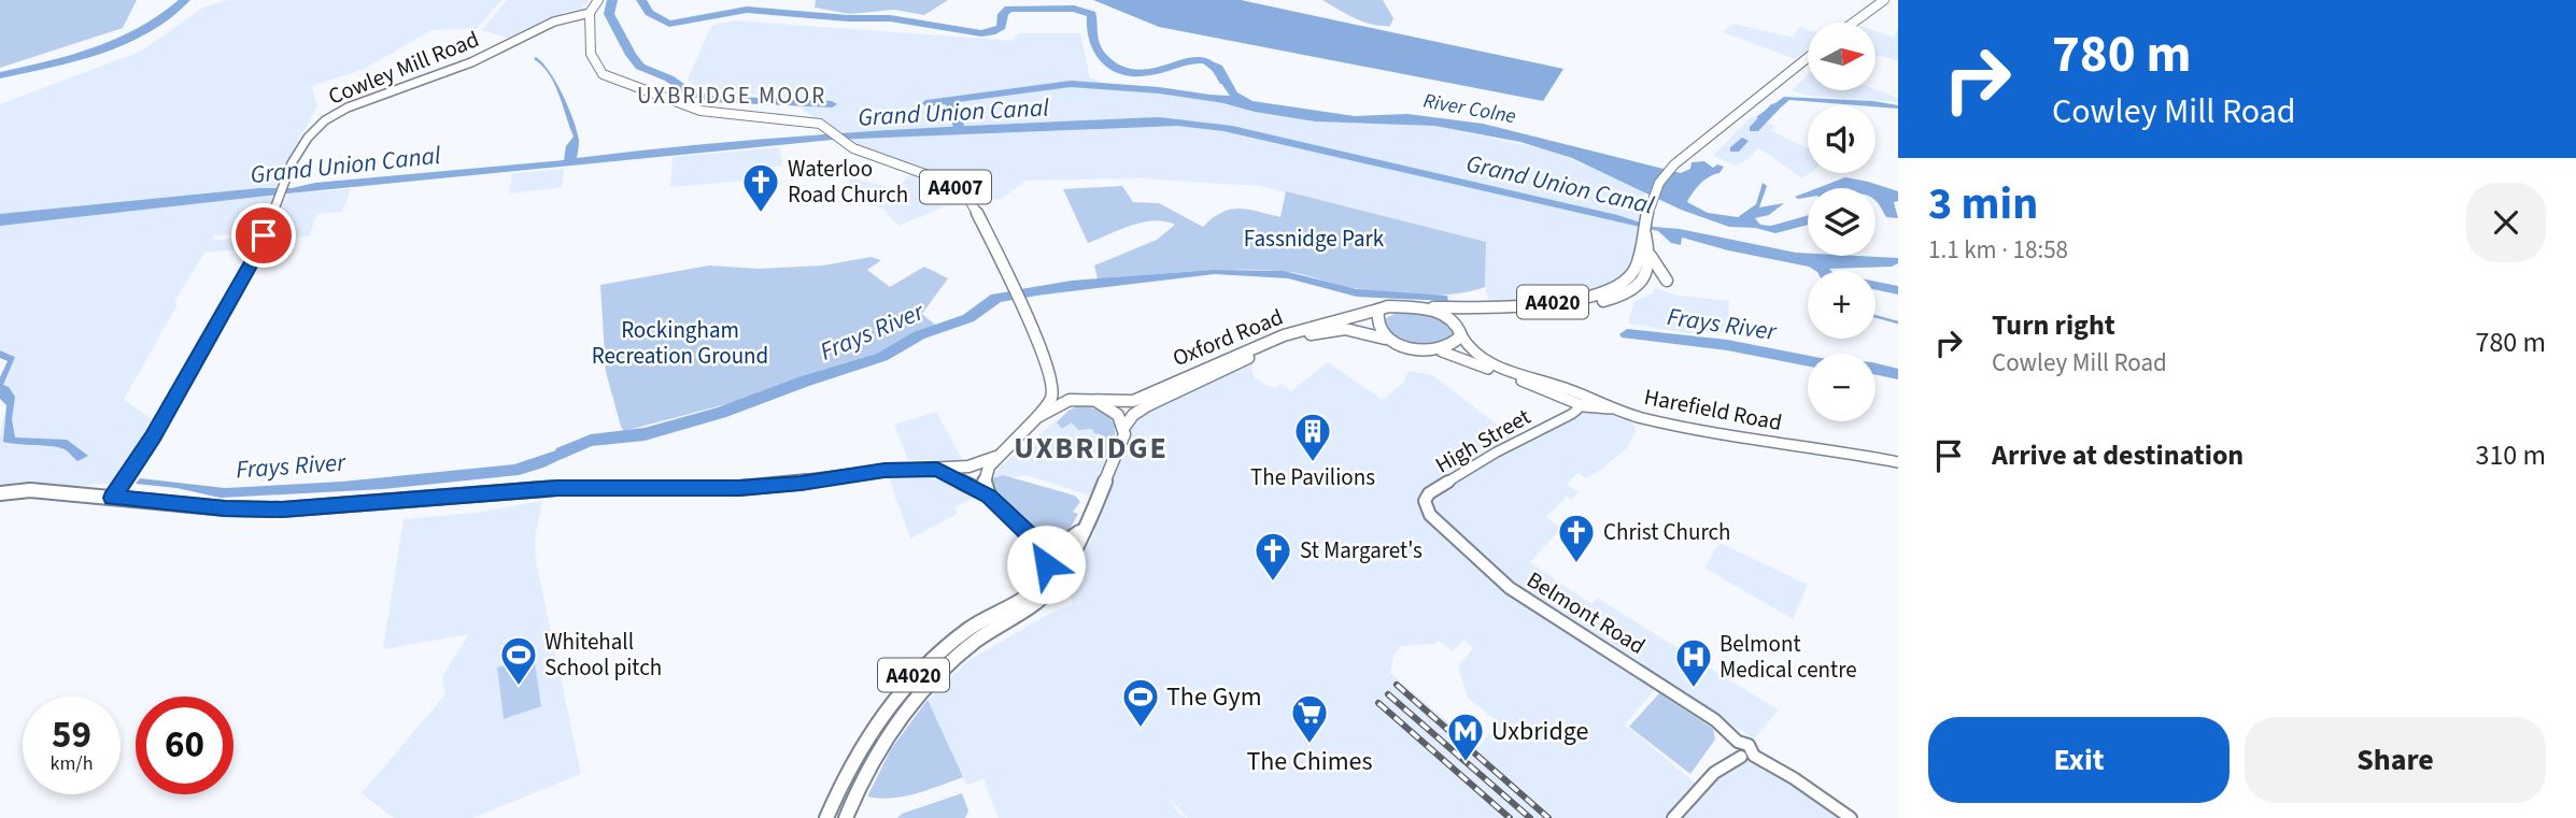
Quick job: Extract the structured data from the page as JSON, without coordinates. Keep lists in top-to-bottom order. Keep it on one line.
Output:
{"streets":{"main road":["A4007","A4020","Oxford Road","Harefield Road"],"street":["Cowley Mill Road","High Street","Belmont Road"]},"crossings":[["Cowley Mill Road","A4007"],["A4020","Oxford Road"],["A4020","Harefield Road"],["Oxford Road","Harefield Road"],["Harefield Road","High Street"],["High Street","Belmont Road"]],"districts":["UXBRIDGE MOOR","UXBRIDGE"],"water":["River Colne","Grand Union Canal","Frays River"],"parks":["Fassnidge Park","Rockingham Recreation Ground"],"places":{"church":["Waterloo Road Church","Christ Church","St Margaret's"],"building":["The Pavilions"],"sports":["Whitehall School pitch","The Gym"],"hospital":["Belmont Medical centre"],"supermarket":["The Chimes"],"metro station":["Uxbridge"]},"north":"right","page":{"turn":["780 m","Cowley Mill Road"],"map_buttons":["+","−"],"heading":["3 min","1.1 km · 18:58"],"list":[{"name":"Turn right","note":"Cowley Mill Road","value":"780 m"},{"name":"Arrive at destination","value":"310 m"}],"speed":"59 km/h","limit":"60","buttons":["Exit","Share"]}}
